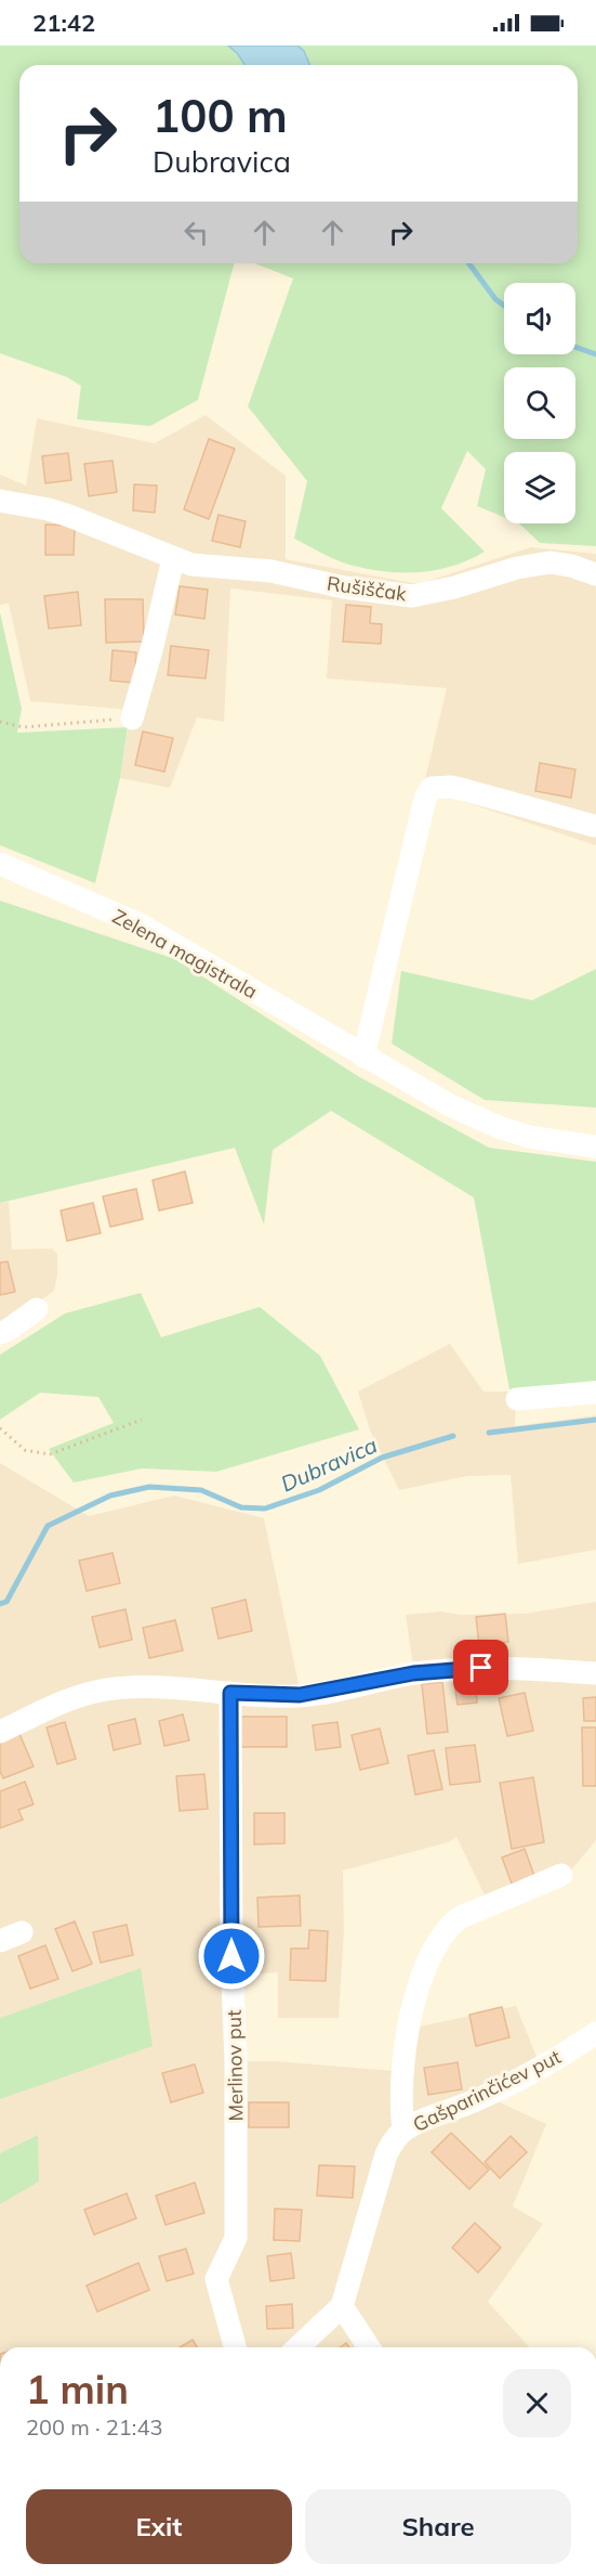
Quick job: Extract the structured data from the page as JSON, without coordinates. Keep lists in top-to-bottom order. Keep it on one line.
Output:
{"streets":{"street":["Rušiščak","Zelena magistrala","Merlinov put","Gašparinčićev put"]},"water":["Dubravica"],"page":{"status":"21:42","turn":["100 m","Dubravica"],"heading":["1 min","200 m · 21:43"],"buttons":["Exit","Share"]}}
